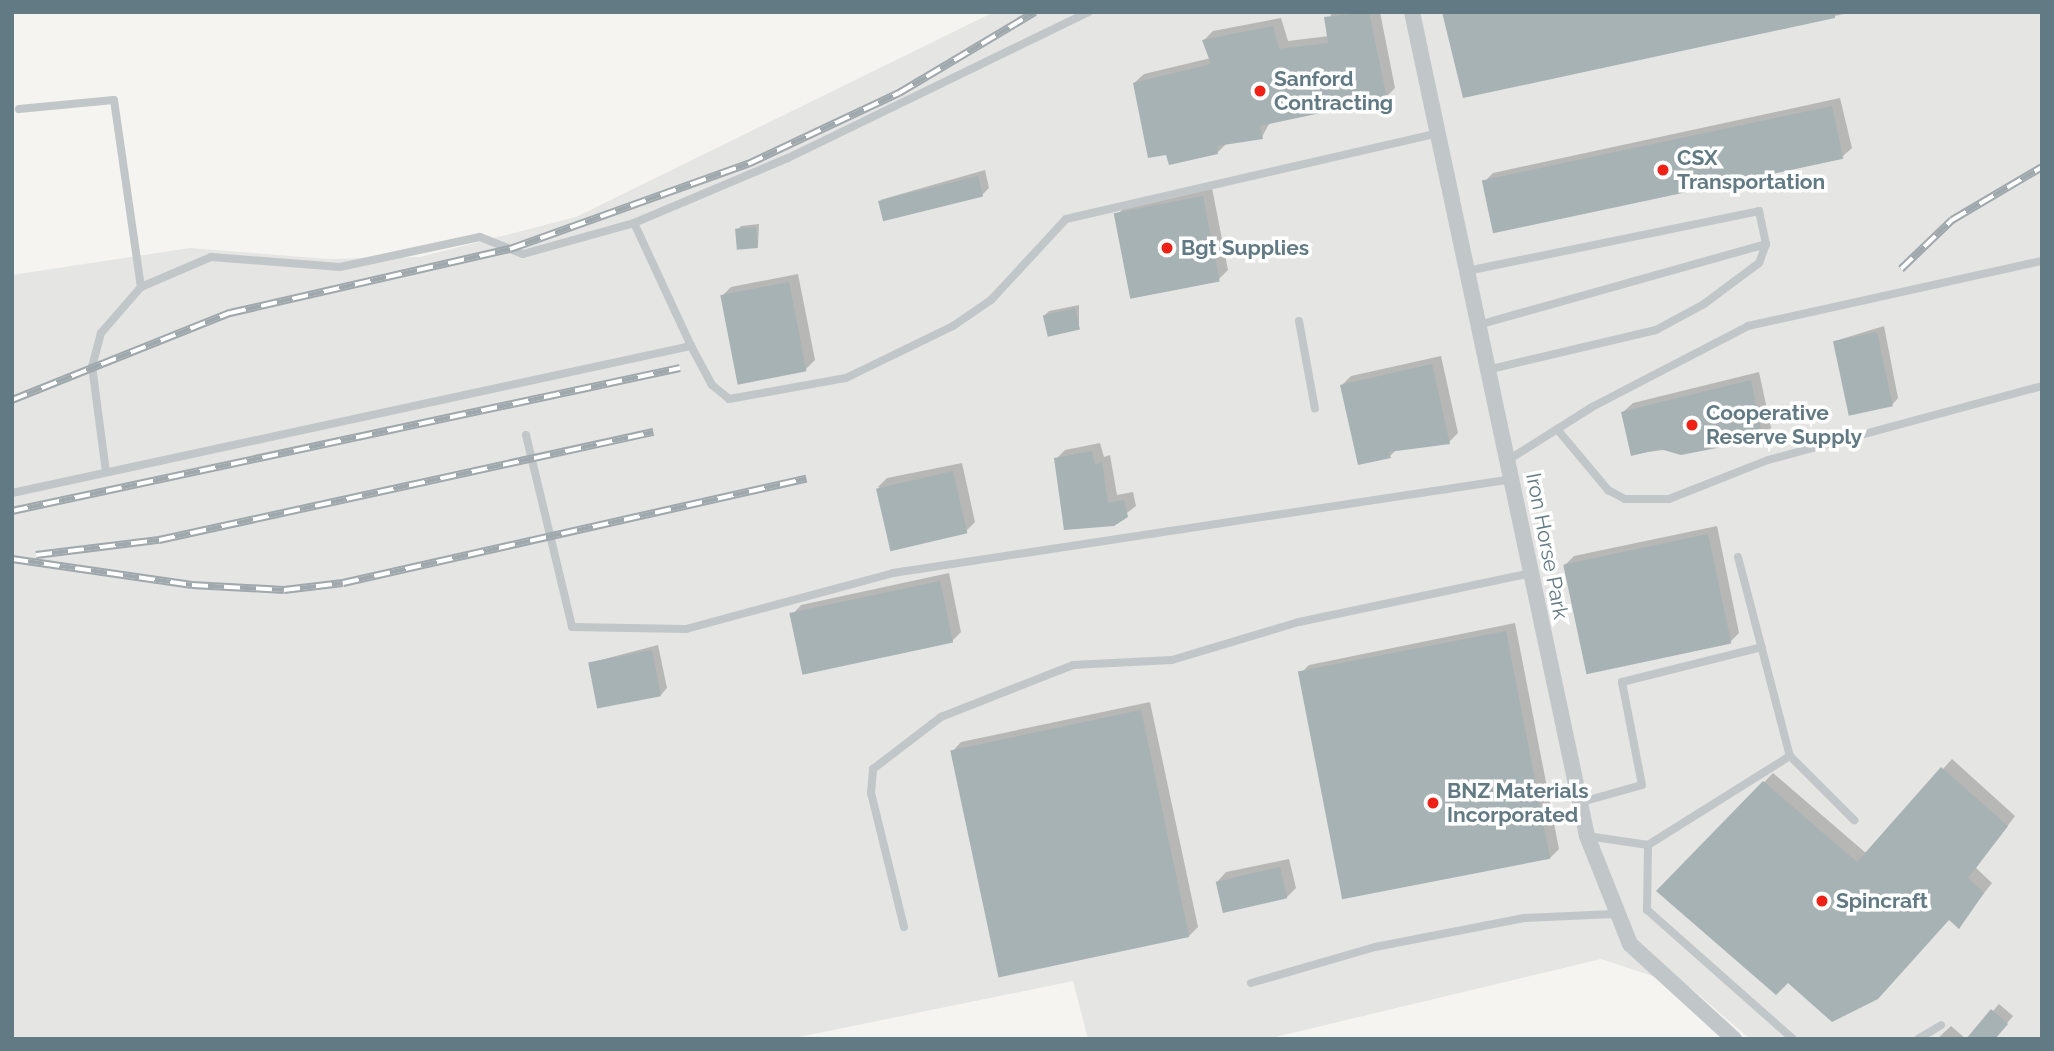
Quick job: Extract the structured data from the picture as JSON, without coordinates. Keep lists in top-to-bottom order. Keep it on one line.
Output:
{"streets":{"street":["Iron Horse Park"]},"places":["Sanford Contracting","CSX Transportation","Bgt Supplies","Cooperative Reserve Supply","BNZ Materials Incorporated","Spincraft"]}
